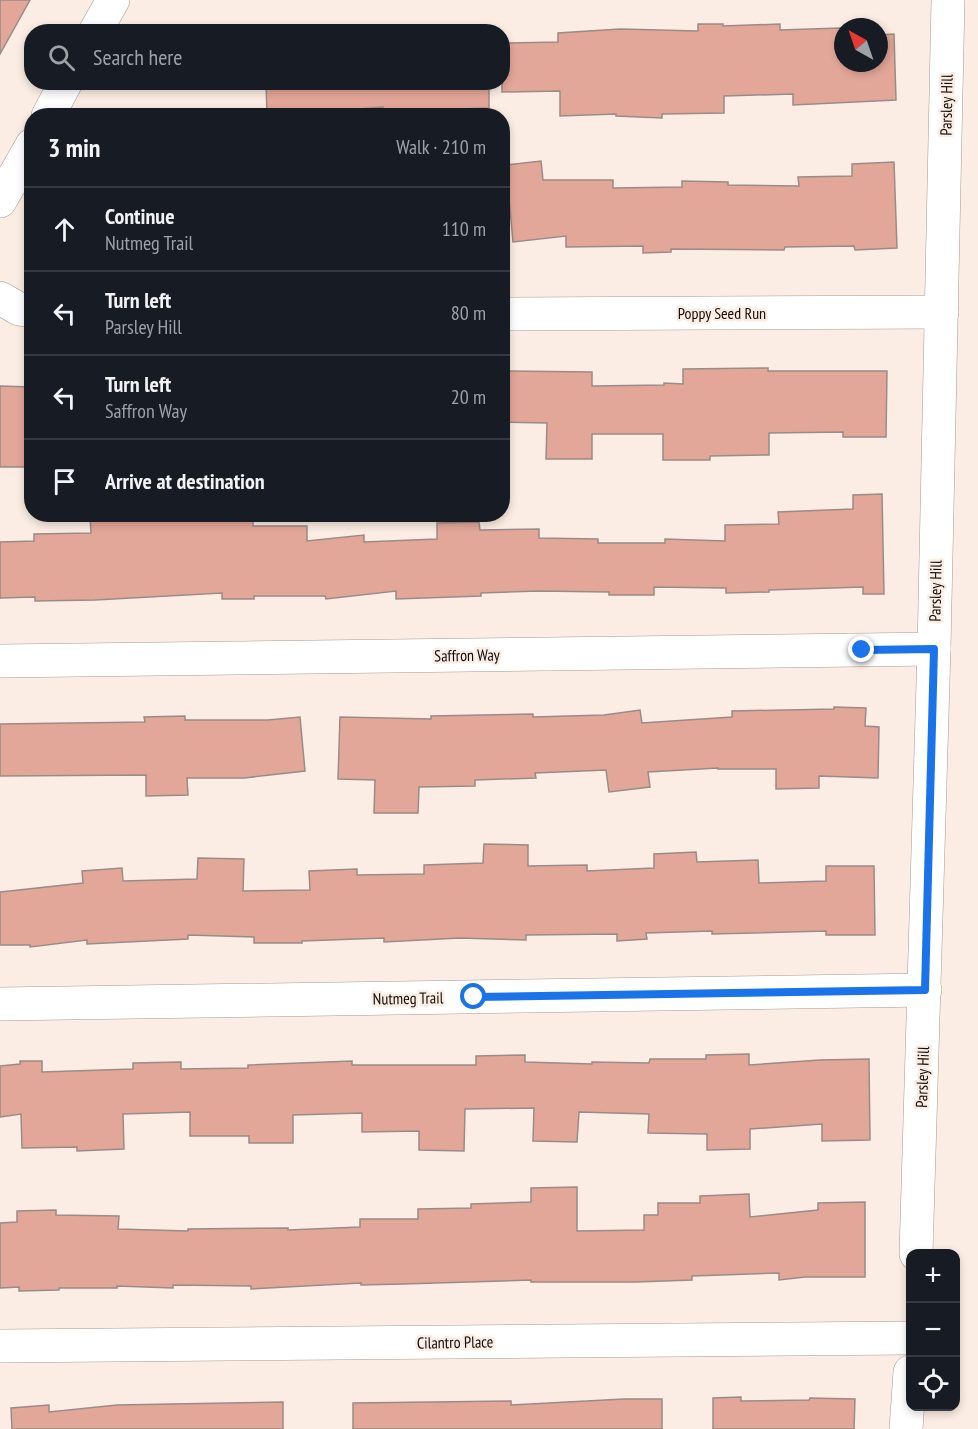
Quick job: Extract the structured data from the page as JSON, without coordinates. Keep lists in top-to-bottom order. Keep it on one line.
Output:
{"streets":{"street":["Parsley Hill","Poppy Seed Run","Saffron Way","Nutmeg Trail","Cilantro Place"]},"crossings":[["Parsley Hill","Poppy Seed Run"],["Parsley Hill","Saffron Way"],["Parsley Hill","Nutmeg Trail"]],"north":"top left","page":{"search":"Search here","heading":["3 min","Walk · 210 m"],"list":[["Continue","Nutmeg Trail","110 m"],["Turn left","Parsley Hill","80 m"],["Turn left","Saffron Way","20 m"],"Arrive at destination"],"map_buttons":["+","−"]}}
